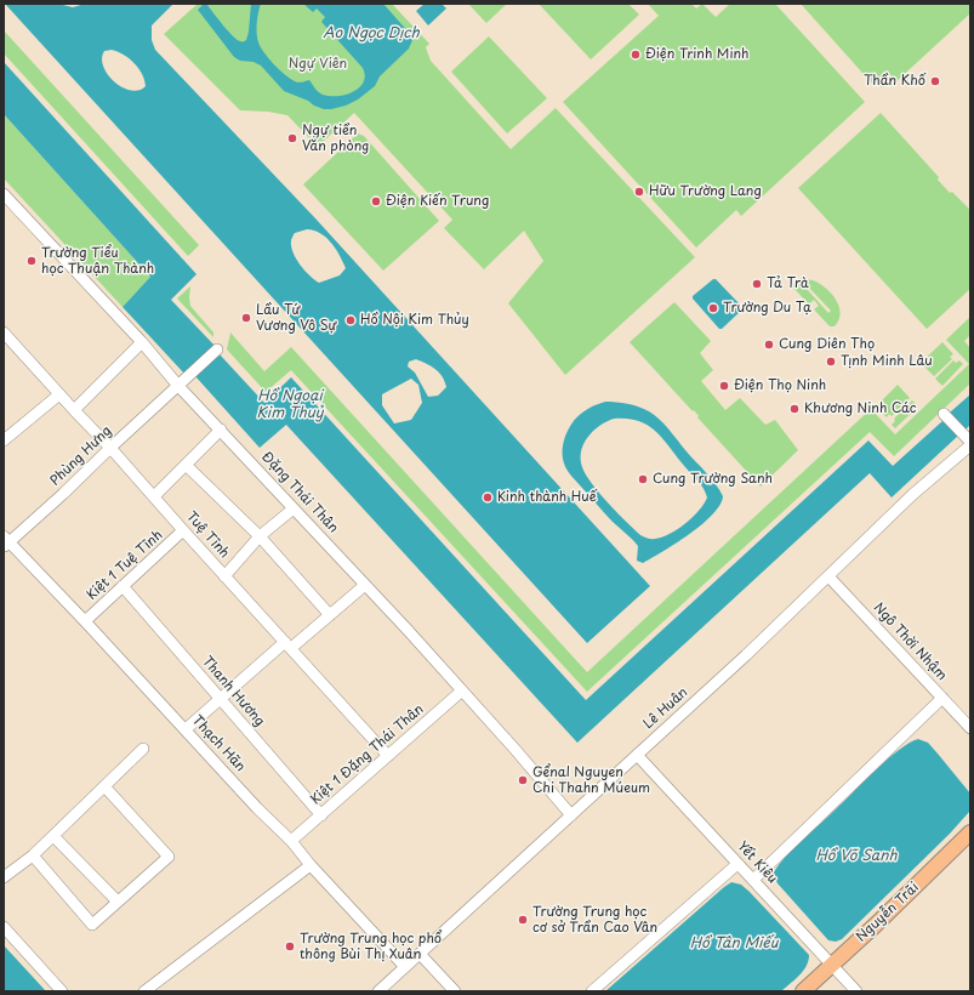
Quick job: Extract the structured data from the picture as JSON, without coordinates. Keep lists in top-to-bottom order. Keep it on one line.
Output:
{"streets":{"main road":["Nguyễn Trãi"],"street":["Phùng Hưng","Đặng Thái Thân","Tuệ Tĩnh","Kiệt 1 Tuệ Tĩnh","Ngô Thời Nhậm","Thanh Hương","Lê Huân","Thạch Hãn","Kiệt 1 Đặng Thái Thân","Yết Kiêu"]},"crossings":[["Phùng Hưng","Đặng Thái Thân"],["Phùng Hưng","Tuệ Tĩnh"],["Phùng Hưng","Thạch Hãn"],["Đặng Thái Thân","Lê Huân"],["Đặng Thái Thân","Kiệt 1 Đặng Thái Thân"],["Tuệ Tĩnh","Kiệt 1 Tuệ Tĩnh"],["Tuệ Tĩnh","Kiệt 1 Đặng Thái Thân"],["Kiệt 1 Tuệ Tĩnh","Thanh Hương"],["Kiệt 1 Tuệ Tĩnh","Thạch Hãn"],["Ngô Thời Nhậm","Lê Huân"],["Thanh Hương","Kiệt 1 Đặng Thái Thân"],["Lê Huân","Thạch Hãn"],["Lê Huân","Yết Kiêu"],["Thạch Hãn","Kiệt 1 Đặng Thái Thân"],["Yết Kiêu","Nguyễn Trãi"]],"water":["Ao Ngọc Dịch","Hồ Ngoại Kim Thuỷ","Hồ Võ Sanh","Hồ Tân Miếu"],"parks":["Ngự Viên"],"places":["Điện Trinh Minh","Thần Khố","Ngự tiền Văn phòng","Hữu Trường Lang","Điện Kiến Trung","Trường Tiểu học Thuận Thành","Tả Trà","Trường Du Tạ","Lầu Tứ Vương Vô Sự","Hồ Nội Kim Thủy","Cung Diên Thọ","Tịnh Minh Lâu","Điện Thọ Ninh","Khương Ninh Các","Cung Trường Sanh","Kinh thành Huế","Gểnal Nguyen Chi Thahn Múeum","Trường Trung học cơ sở Trần Cao Vân","Trường Trung học phổ thông Bùi Thị Xuân"]}
